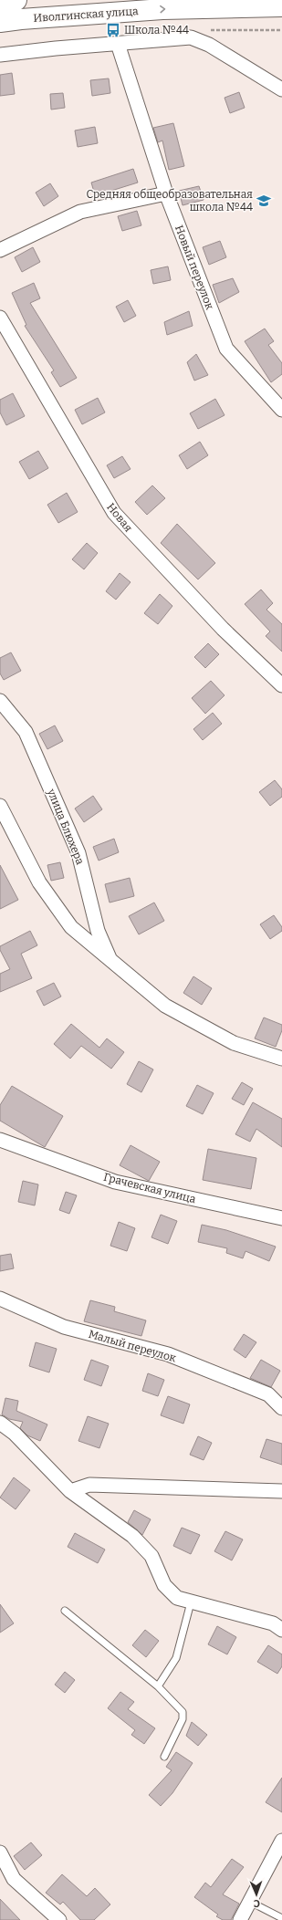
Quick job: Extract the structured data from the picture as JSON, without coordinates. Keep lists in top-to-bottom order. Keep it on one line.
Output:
{"streets":{"main road":["Иволгинская улица"],"street":["Новый переулок","Новая","улица Блюхера","Грачевская улица","Малый переулок"]},"one_way":["Иволгинская улица"],"places":{"bus stop":["Школа №44"],"school or university":["Средняя общеобразовательная школа №44"]},"north":"bottom"}
